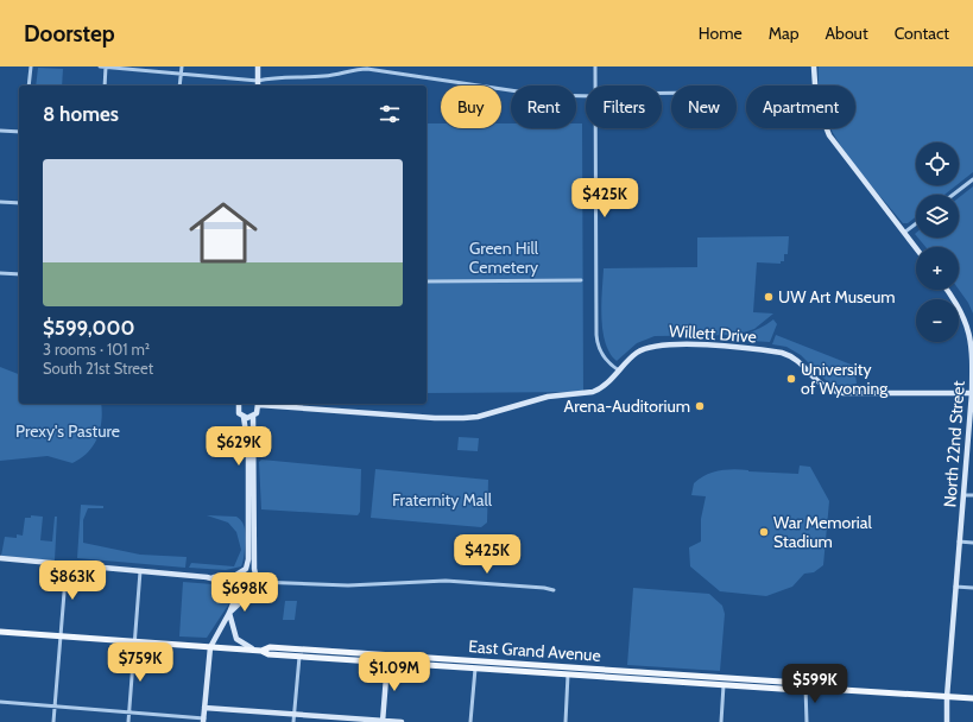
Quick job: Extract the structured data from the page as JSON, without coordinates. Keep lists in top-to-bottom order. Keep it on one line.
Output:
{"streets":{"main road":["East Grand Avenue"],"street":["Willett Drive","North 22nd Street"]},"crossings":[["Willett Drive","North 22nd Street"],["North 22nd Street","East Grand Avenue"]],"parks":["Green Hill Cemetery","Prexy's Pasture","Fraternity Mall"],"places":["UW Art Museum","University of Wyoming","Arena-Auditorium","War Memorial Stadium"],"page":{"header":"Doorstep","nav":["Home","Map","About","Contact"],"chip":["Buy","Rent","Filters","New","Apartment"],"heading":"8 homes","map_buttons":["+","−"],"list":[{"name":"$599,000","note":"3 rooms · 101 m² · South 21st Street"}],"price":["$425K","$629K","$425K","$863K","$698K","$759K","$1.09M","$599K"]}}
